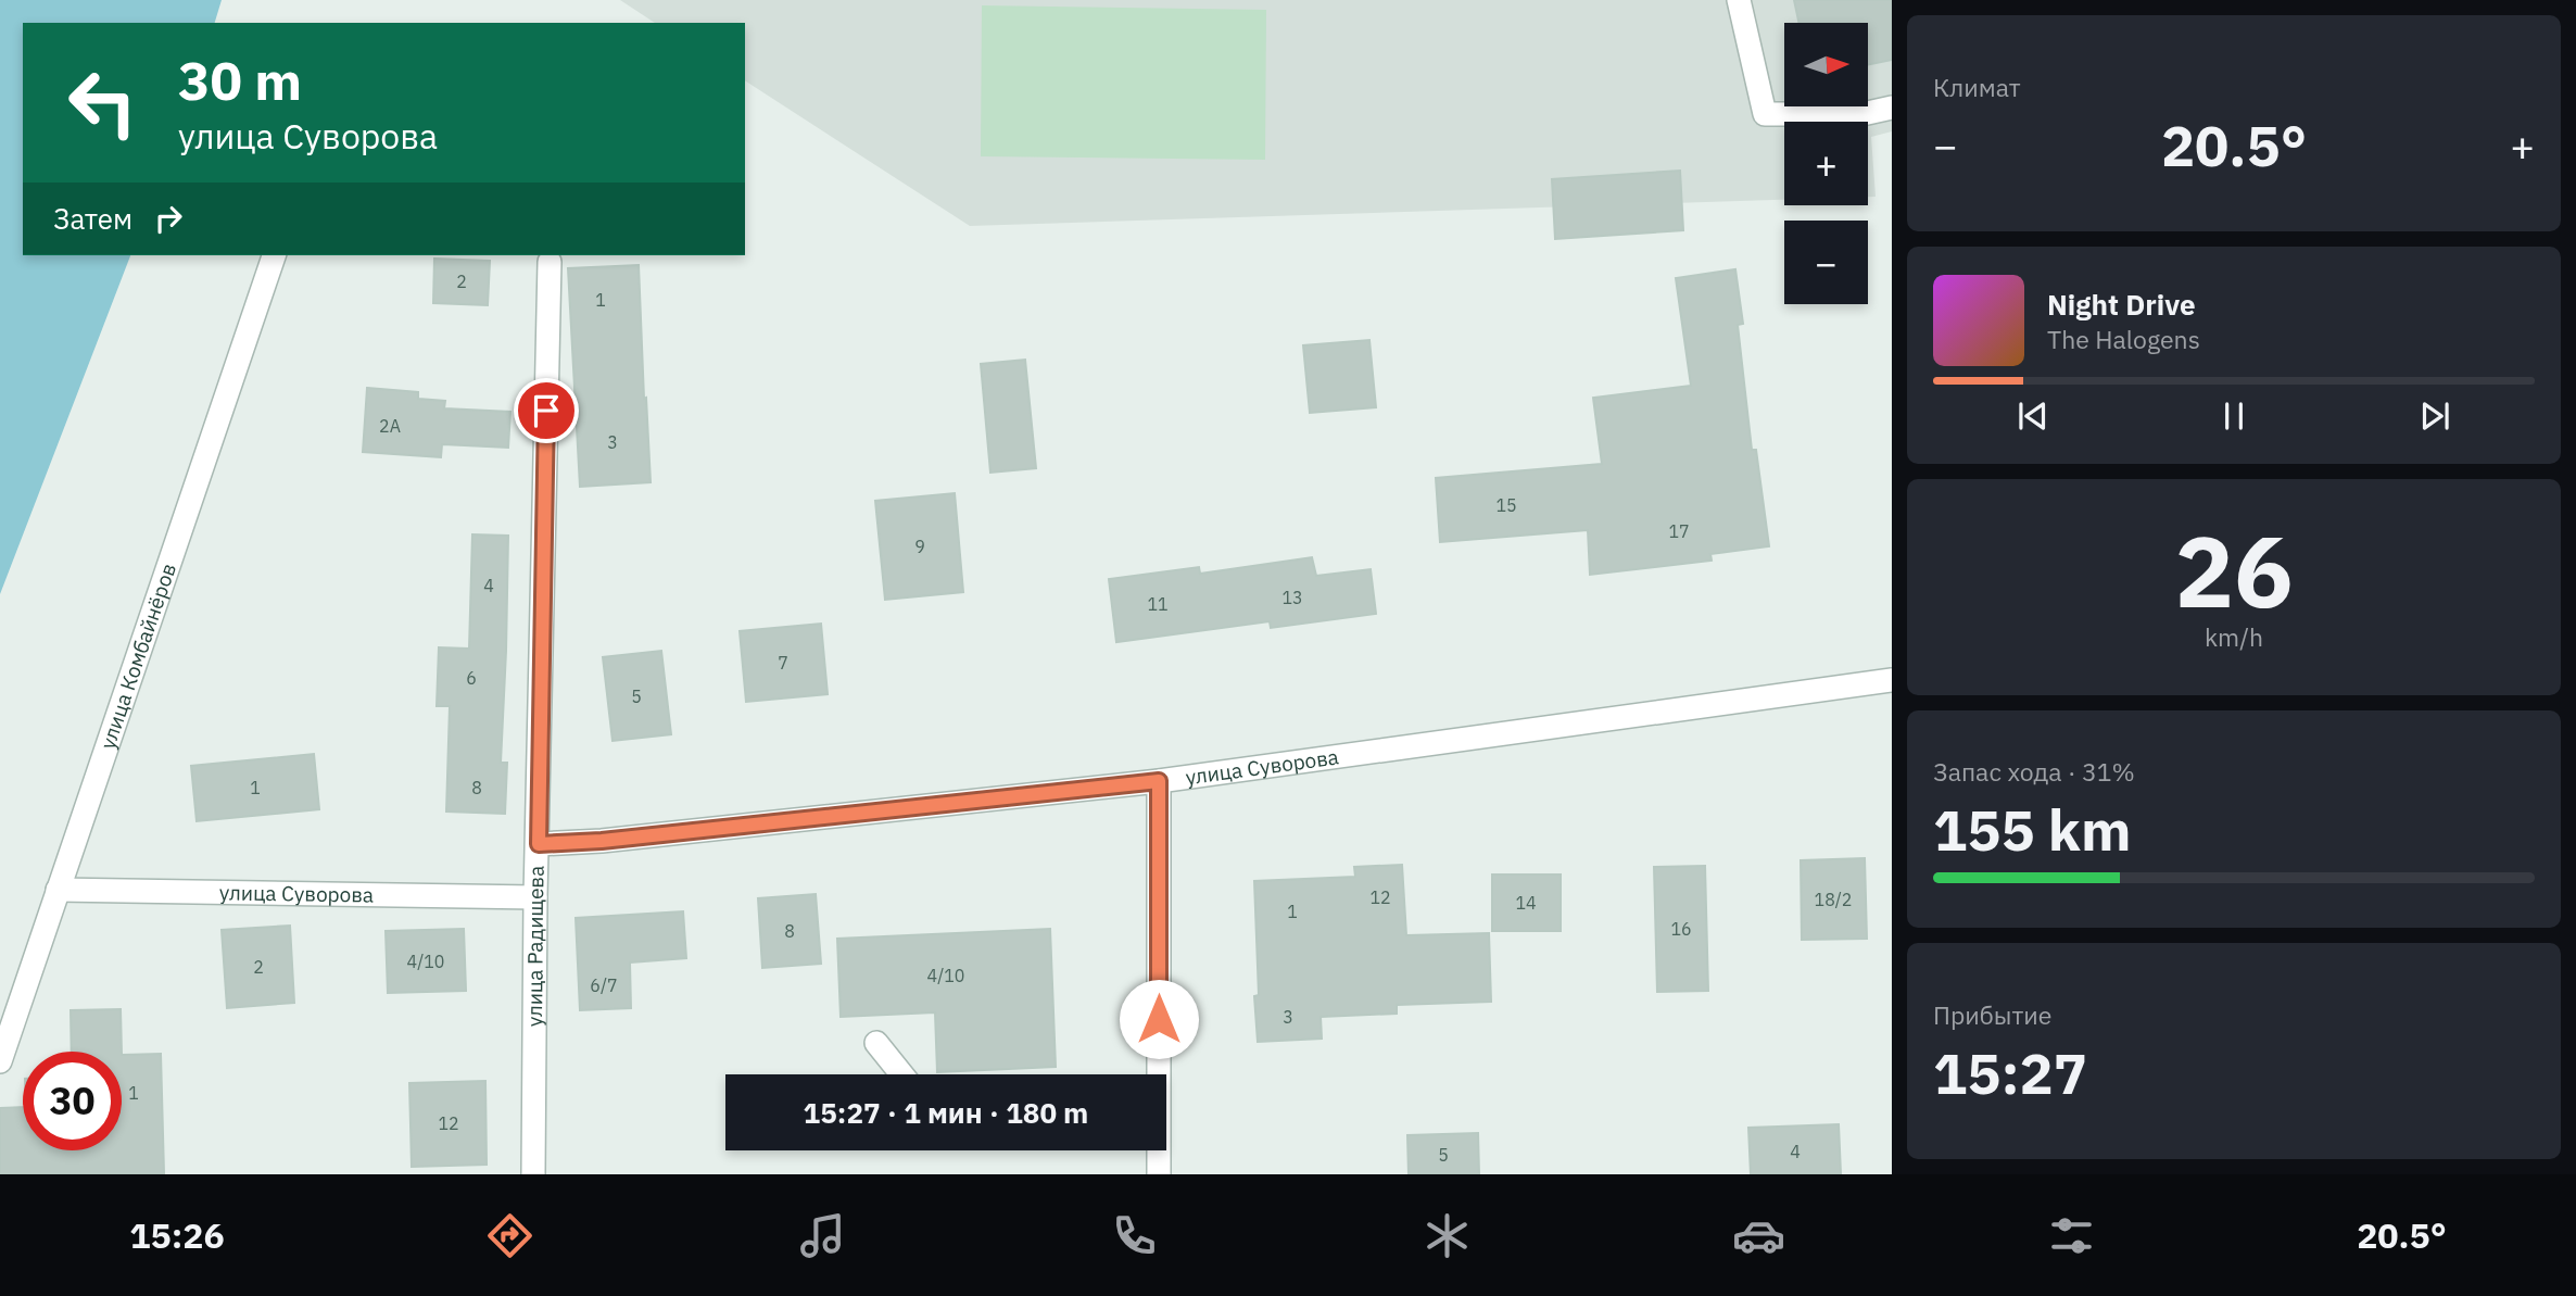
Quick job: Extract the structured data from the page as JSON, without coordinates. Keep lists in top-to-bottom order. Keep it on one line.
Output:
{"streets":{"street":["улица Комбайнёров","улица Суворова","улица Радищева"]},"crossings":[["улица Комбайнёров","улица Суворова"],["улица Суворова","улица Радищева"]],"house_numbers":["2","1","2А","3","15","17","9","4","13","11","7","6","5","1","8","12","18/2","14","1","16","8","4/10","2","4/10","6/7","3","1","12","4","5"],"north":"right","page":{"tile":["Климат",["26","km/h"],["Запас хода · 31%","155 km"],["Прибытие","15:27"]],"map_buttons":["+","−"],"turn":["30 m","улица Суворова"],"heat":["−","20.5°","+"],"then":"Затем","song":["Night Drive","The Halogens"],"limit":"30","trip":"15:27 · 1 мин · 180 m","tabs":["15:26","20.5°"]}}
